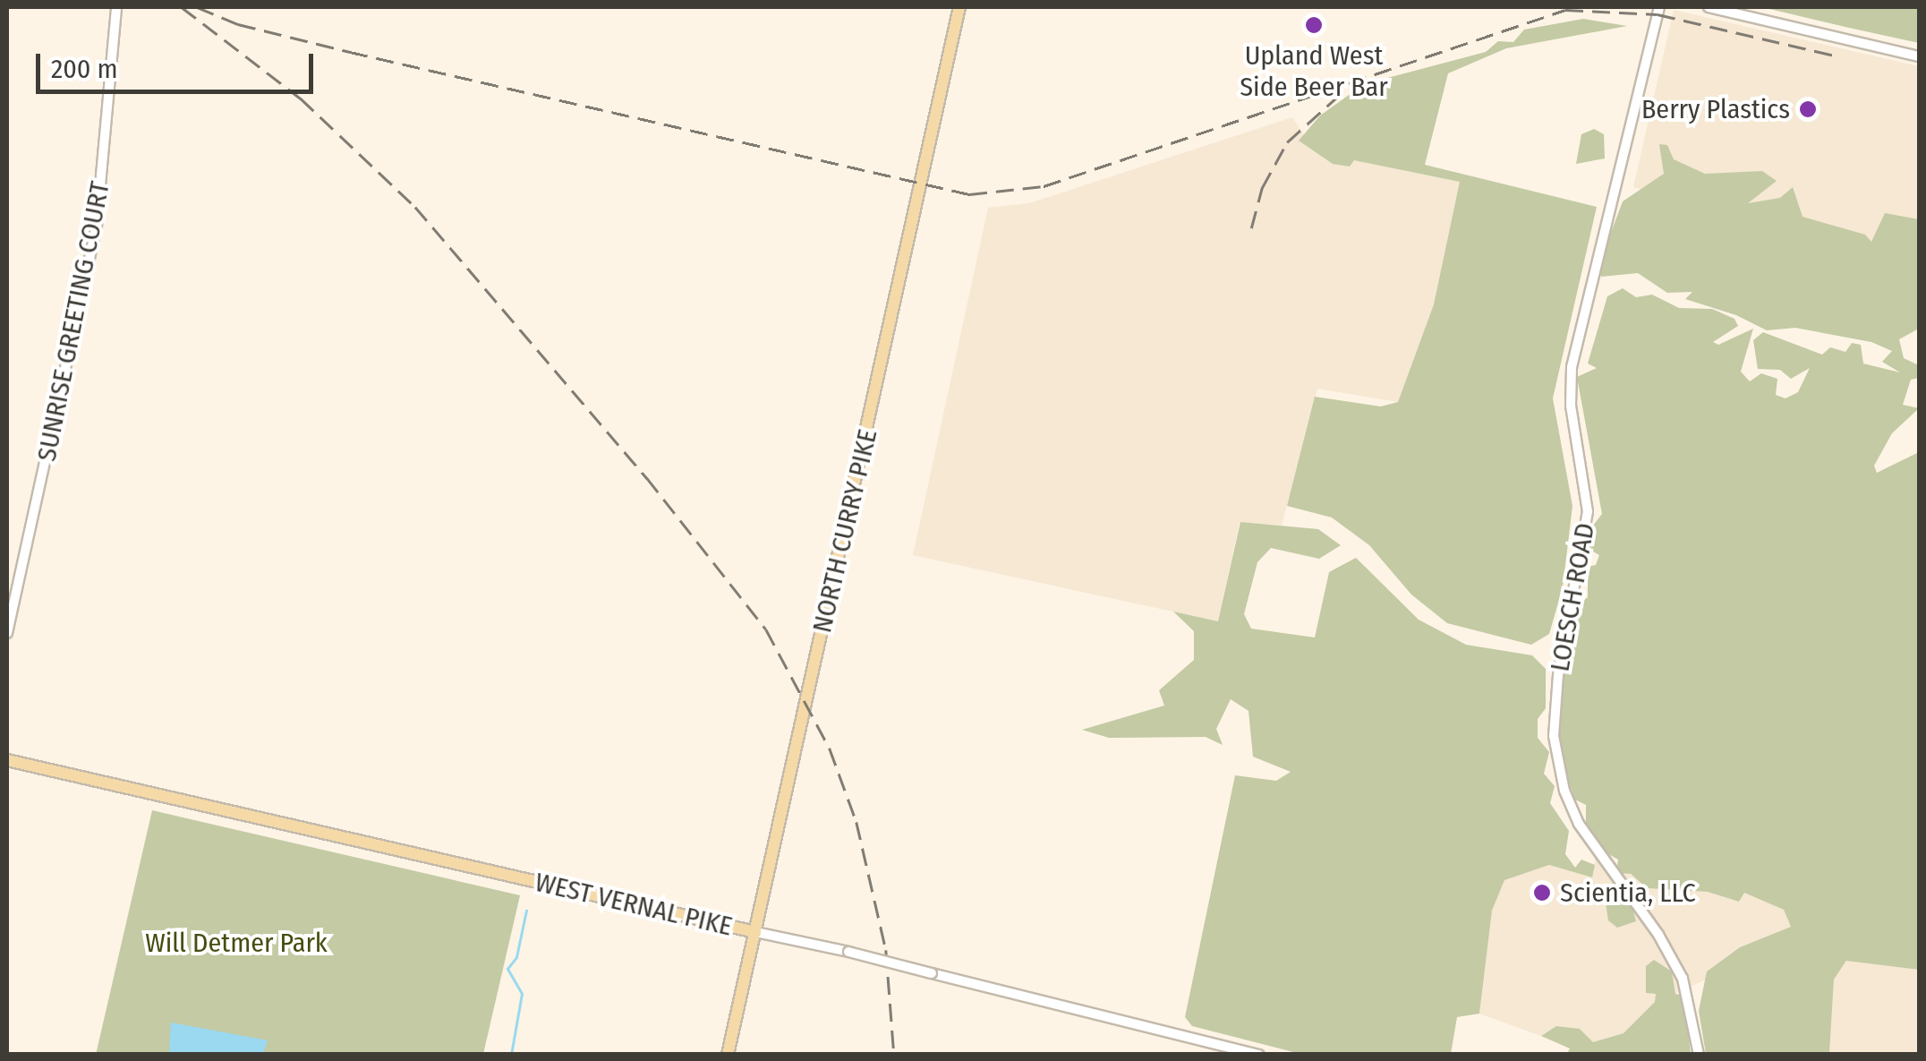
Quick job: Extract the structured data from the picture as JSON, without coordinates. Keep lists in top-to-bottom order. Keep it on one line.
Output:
{"streets":{"main road":["NORTH CURRY PIKE","WEST VERNAL PIKE"],"street":["SUNRISE GREETING COURT","LOESCH ROAD"]},"crossings":[["NORTH CURRY PIKE","WEST VERNAL PIKE"]],"parks":["Will Detmer Park"],"places":["Upland West Side Beer Bar","Berry Plastics","Scientia, LLC"],"scale_bar":"200 m"}
